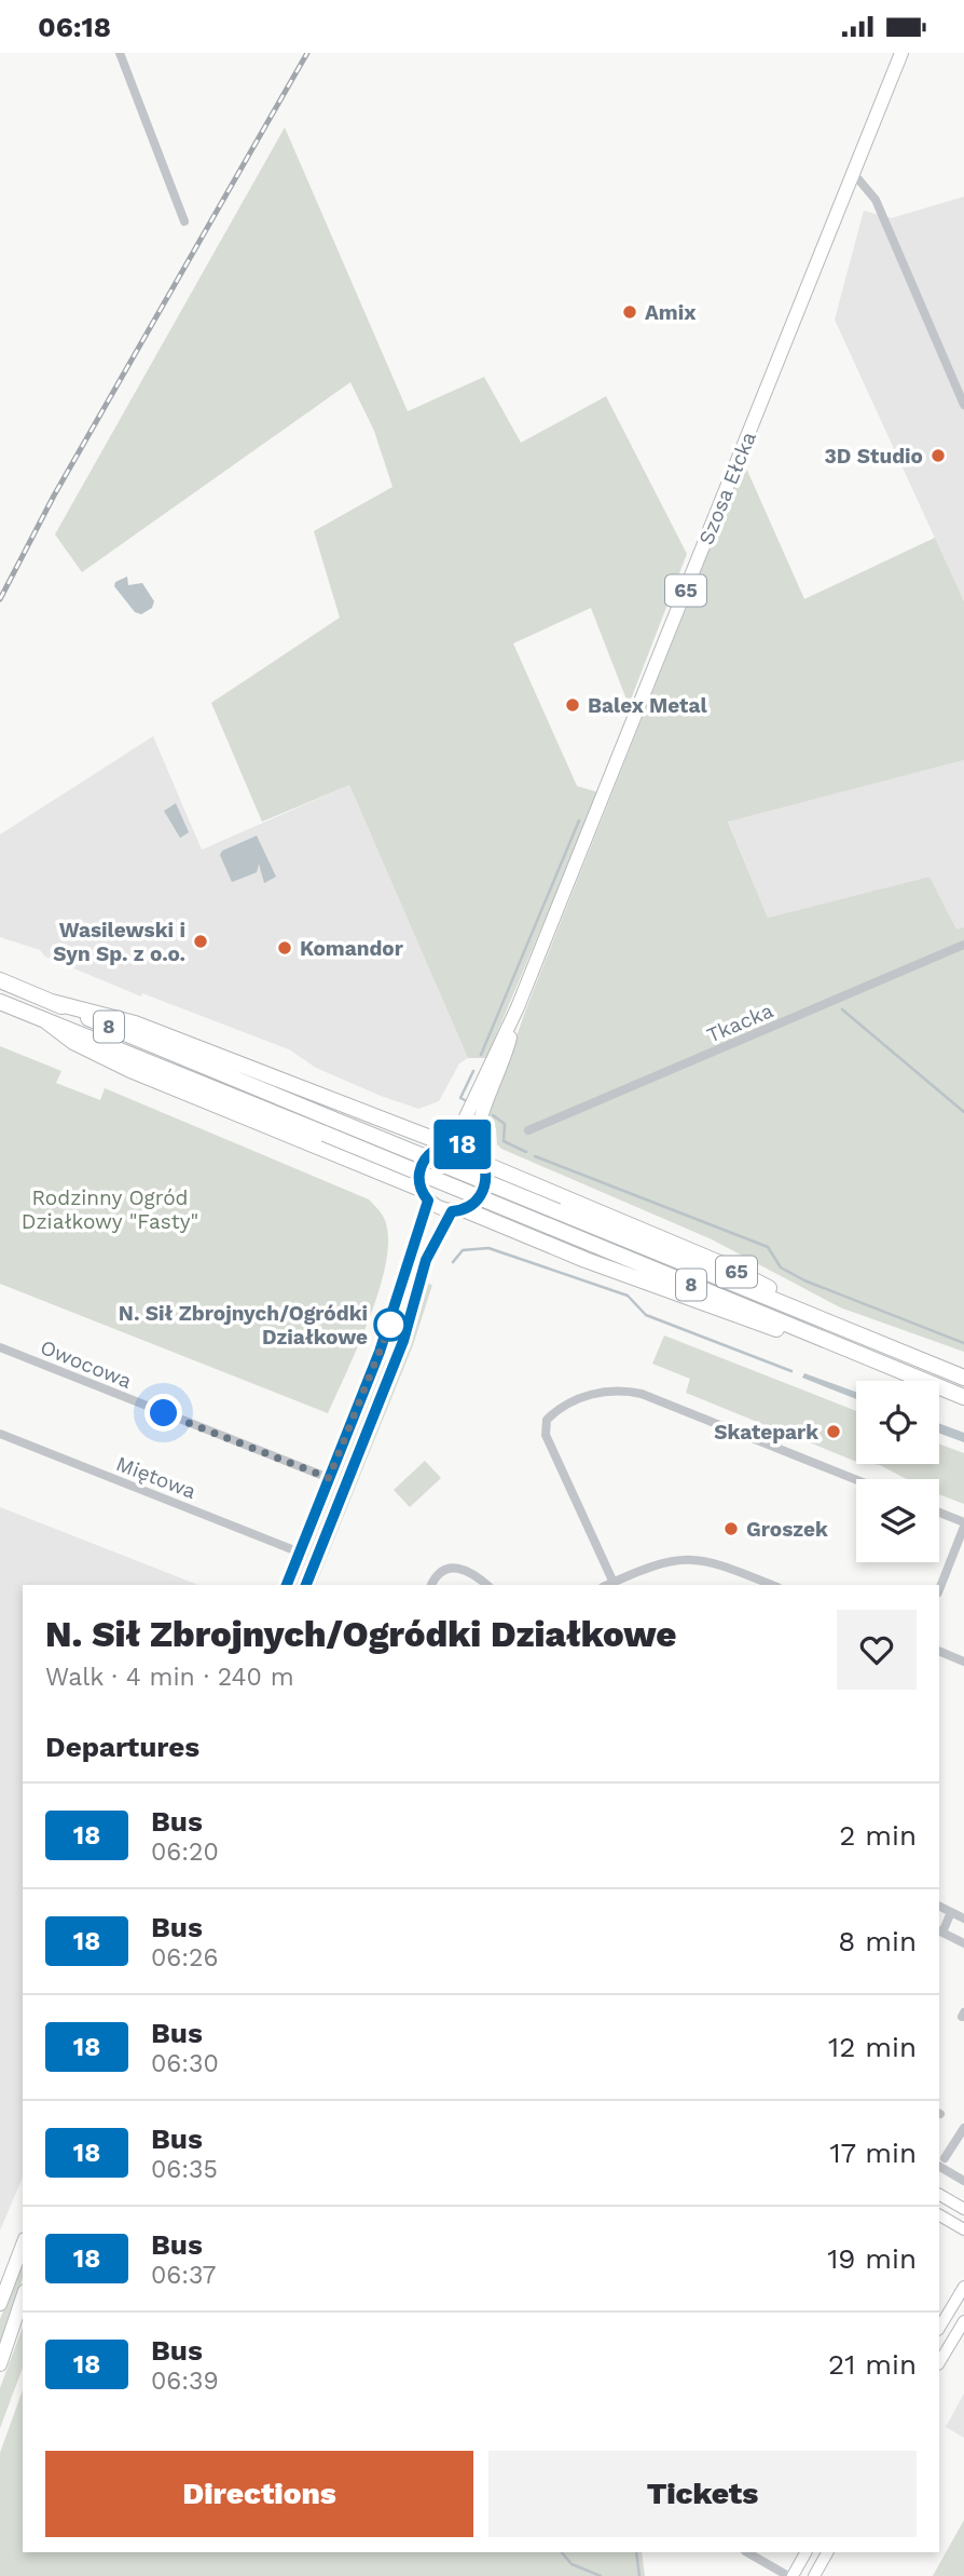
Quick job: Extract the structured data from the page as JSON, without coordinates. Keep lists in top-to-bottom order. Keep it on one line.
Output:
{"streets":{"highway":["65","8"],"main road":["Szosa Ełcka"],"street":["Tkacka","Owocowa","Miętowa"]},"crossings":[["Szosa Ełcka","65"],["65","8"]],"parks":["Rodzinny Ogród Działkowy \"Fasty\""],"places":["Amix","3D Studio","Balex Metal","Wasilewski i Syn Sp. z o.o.","Komandor","N. Sił Zbrojnych/Ogródki Działkowe","Skatepark","Groszek"],"lines":["bus line 18"],"page":{"status":"06:18","on_map":"18","heading":[["N. Sił Zbrojnych/Ogródki Działkowe","Walk · 4 min · 240 m"],"Departures"],"list":[{"mark":"18","name":"Bus","note":"06:20","value":"2 min"},{"mark":"18","name":"Bus","note":"06:26","value":"8 min"},{"mark":"18","name":"Bus","note":"06:30","value":"12 min"},{"mark":"18","name":"Bus","note":"06:35","value":"17 min"},{"mark":"18","name":"Bus","note":"06:37","value":"19 min"},{"mark":"18","name":"Bus","note":"06:39","value":"21 min"}],"buttons":["Directions","Tickets"]}}
